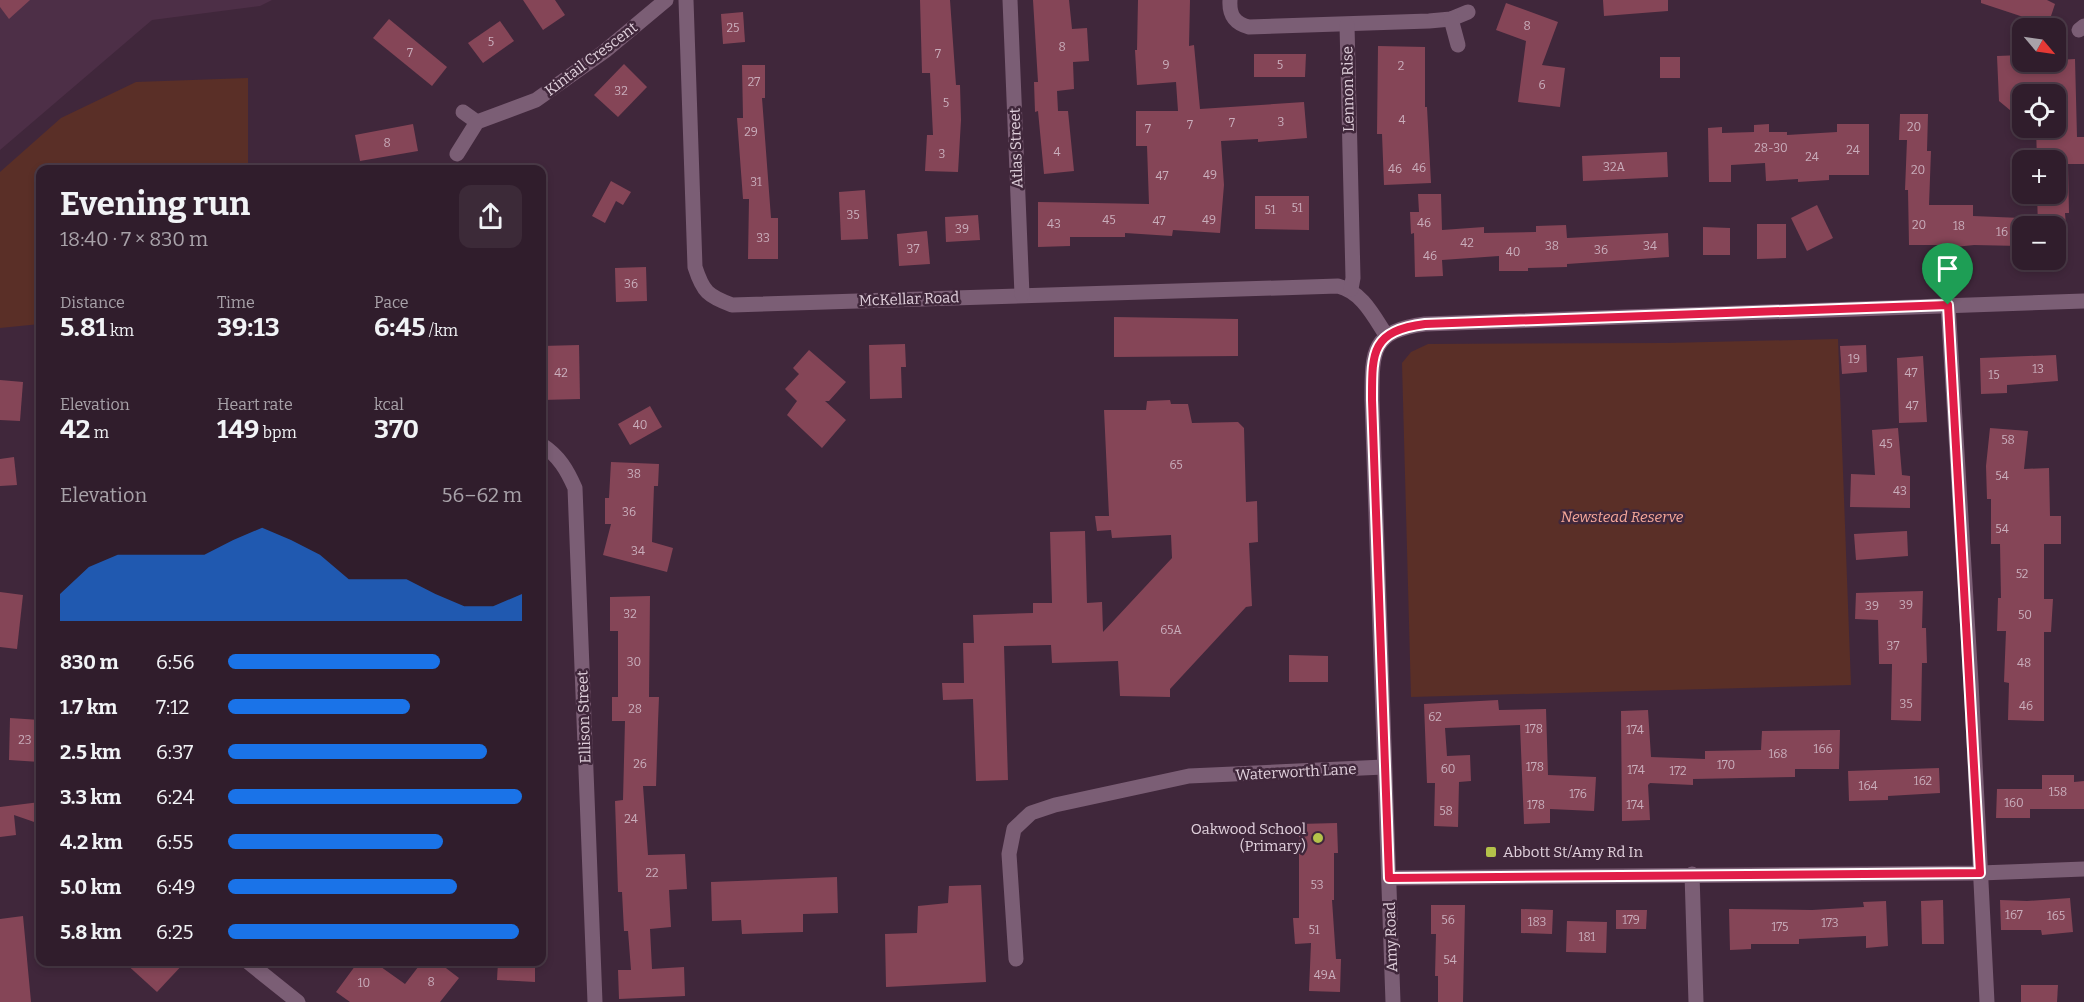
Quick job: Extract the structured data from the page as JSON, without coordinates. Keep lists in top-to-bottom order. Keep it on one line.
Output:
{"streets":{"street":["Kintail Crescent","Lennon Rise","Atlas Street","McKellar Road","Ellison Street","Waterworth Lane","Amy Road"]},"crossings":[["Lennon Rise","McKellar Road"],["Atlas Street","McKellar Road"],["Waterworth Lane","Amy Road"]],"parks":["Newstead Reserve"],"places":{"other":["Oakwood School (Primary)"],"transit":["Abbott St/Amy Rd In"]},"house_numbers":["8","25","5","8","7","7","9","5","2","27","6","32","5","4","3","7","7","20","7","29","8","28-30","24","4","3","24","32A","46","46","20","49","47","31","51","51","35","45","49","47","46","43","20","18","39","16","33","42","38","34","37","36","40","46","36","19","13","42","47","15","47","40","58","45","65","38","54","43","36","54","34","52","39","39","32","50","65A","37","30","48","35","46","28","62","178","174","23","166","168","26","170","178","60","174","172","162","164","158","176","160","178","174","58","24","22","53","167","165","56","179","183","173","175","51","181","54","49A","8","10"],"north":"bottom right","page":{"map_buttons":["+","−"],"heading":["Evening run","18:40 · 7 × 830 m"],"stats":[["Distance","5.81 km"],["Time","39:13"],["Pace","6:45 /km"],["Elevation","42 m"],["Heart rate","149 bpm"],["kcal","370"]],"chart":["Elevation","56–62 m"],"list":[{"name":"830 m","note":"6:56"},{"name":"1.7 km","note":"7:12"},{"name":"2.5 km","note":"6:37"},{"name":"3.3 km","note":"6:24"},{"name":"4.2 km","note":"6:55"},{"name":"5.0 km","note":"6:49"},{"name":"5.8 km","note":"6:25"}]}}
